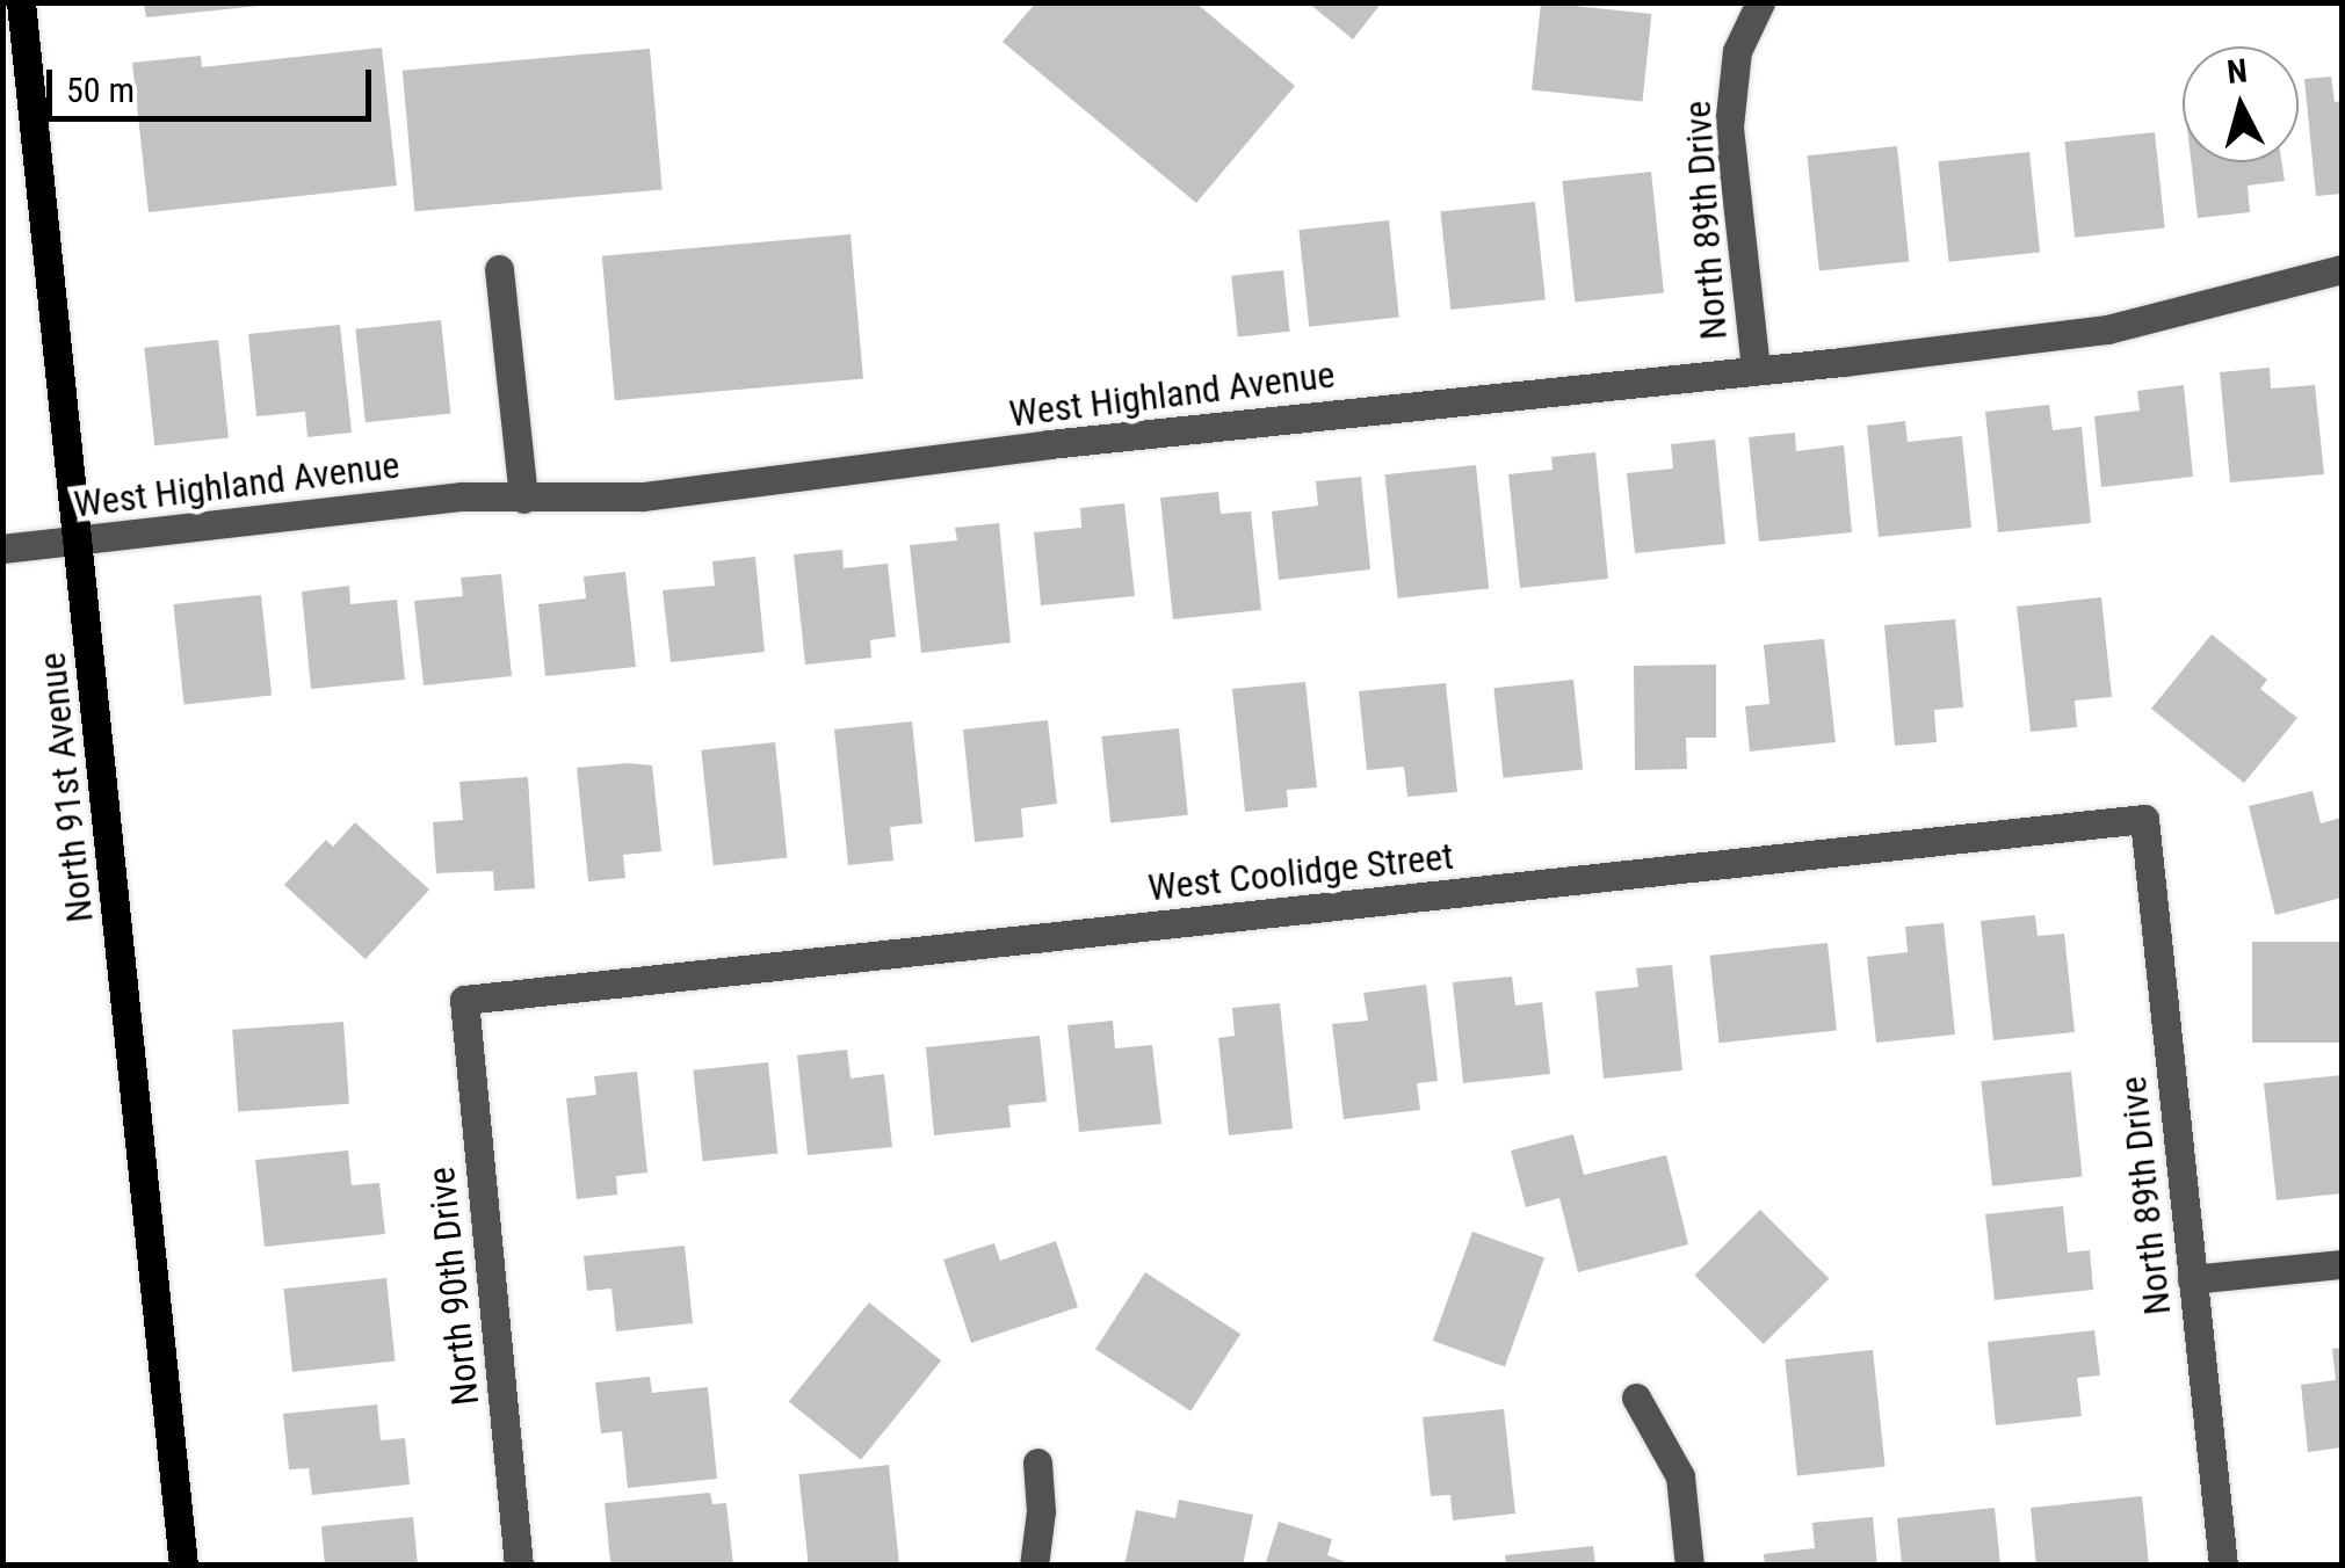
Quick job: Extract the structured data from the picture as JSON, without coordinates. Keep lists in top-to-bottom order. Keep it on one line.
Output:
{"streets":{"main road":["North 91st Avenue"],"street":["North 89th Drive","West Highland Avenue","West Coolidge Street","North 90th Drive"]},"crossings":[["North 89th Drive","West Highland Avenue"],["North 89th Drive","West Coolidge Street"],["West Highland Avenue","North 91st Avenue"],["West Coolidge Street","North 90th Drive"]],"scale_bar":"50 m","north":"top"}
